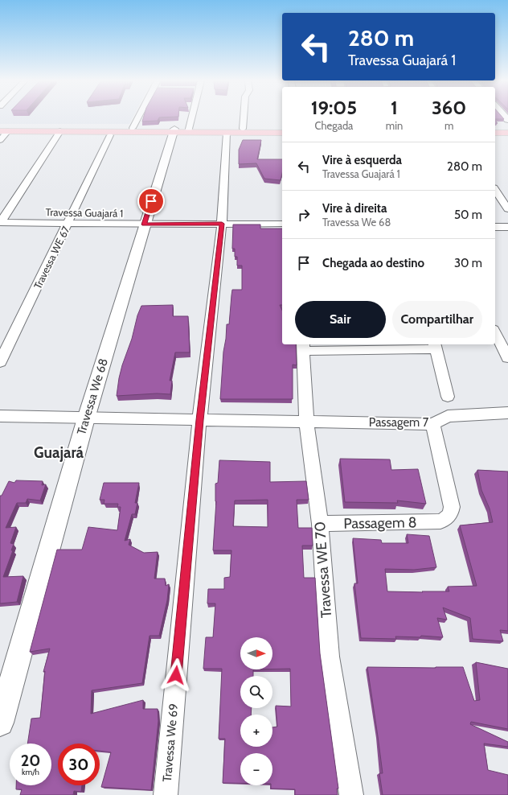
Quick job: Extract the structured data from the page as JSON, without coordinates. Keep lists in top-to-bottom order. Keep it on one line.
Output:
{"streets":{"street":["Travessa Guajará 1","Travessa WE 67","Travessa We 68","Passagem 7","Passagem 8","Travessa WE 70","Travessa We 69"]},"crossings":[["Travessa Guajará 1","Travessa WE 67"],["Travessa Guajará 1","Travessa We 68"],["Travessa Guajará 1","Travessa We 69"],["Travessa We 68","Passagem 7"],["Passagem 7","Passagem 8"],["Passagem 7","Travessa WE 70"],["Passagem 7","Travessa We 69"],["Passagem 8","Travessa WE 70"]],"districts":["Guajará"],"north":"right","page":{"turn":["280 m","Travessa Guajará 1"],"eta":["19:05","Chegada","1","min","360","m"],"list":[{"name":"Vire à esquerda","note":"Travessa Guajará 1","value":"280 m"},{"name":"Vire à direita","note":"Travessa We 68","value":"50 m"},{"name":"Chegada ao destino","value":"30 m"}],"buttons":["Sair","Compartilhar"],"map_buttons":["+","−"],"speed":"20 km/h","limit":"30"}}
